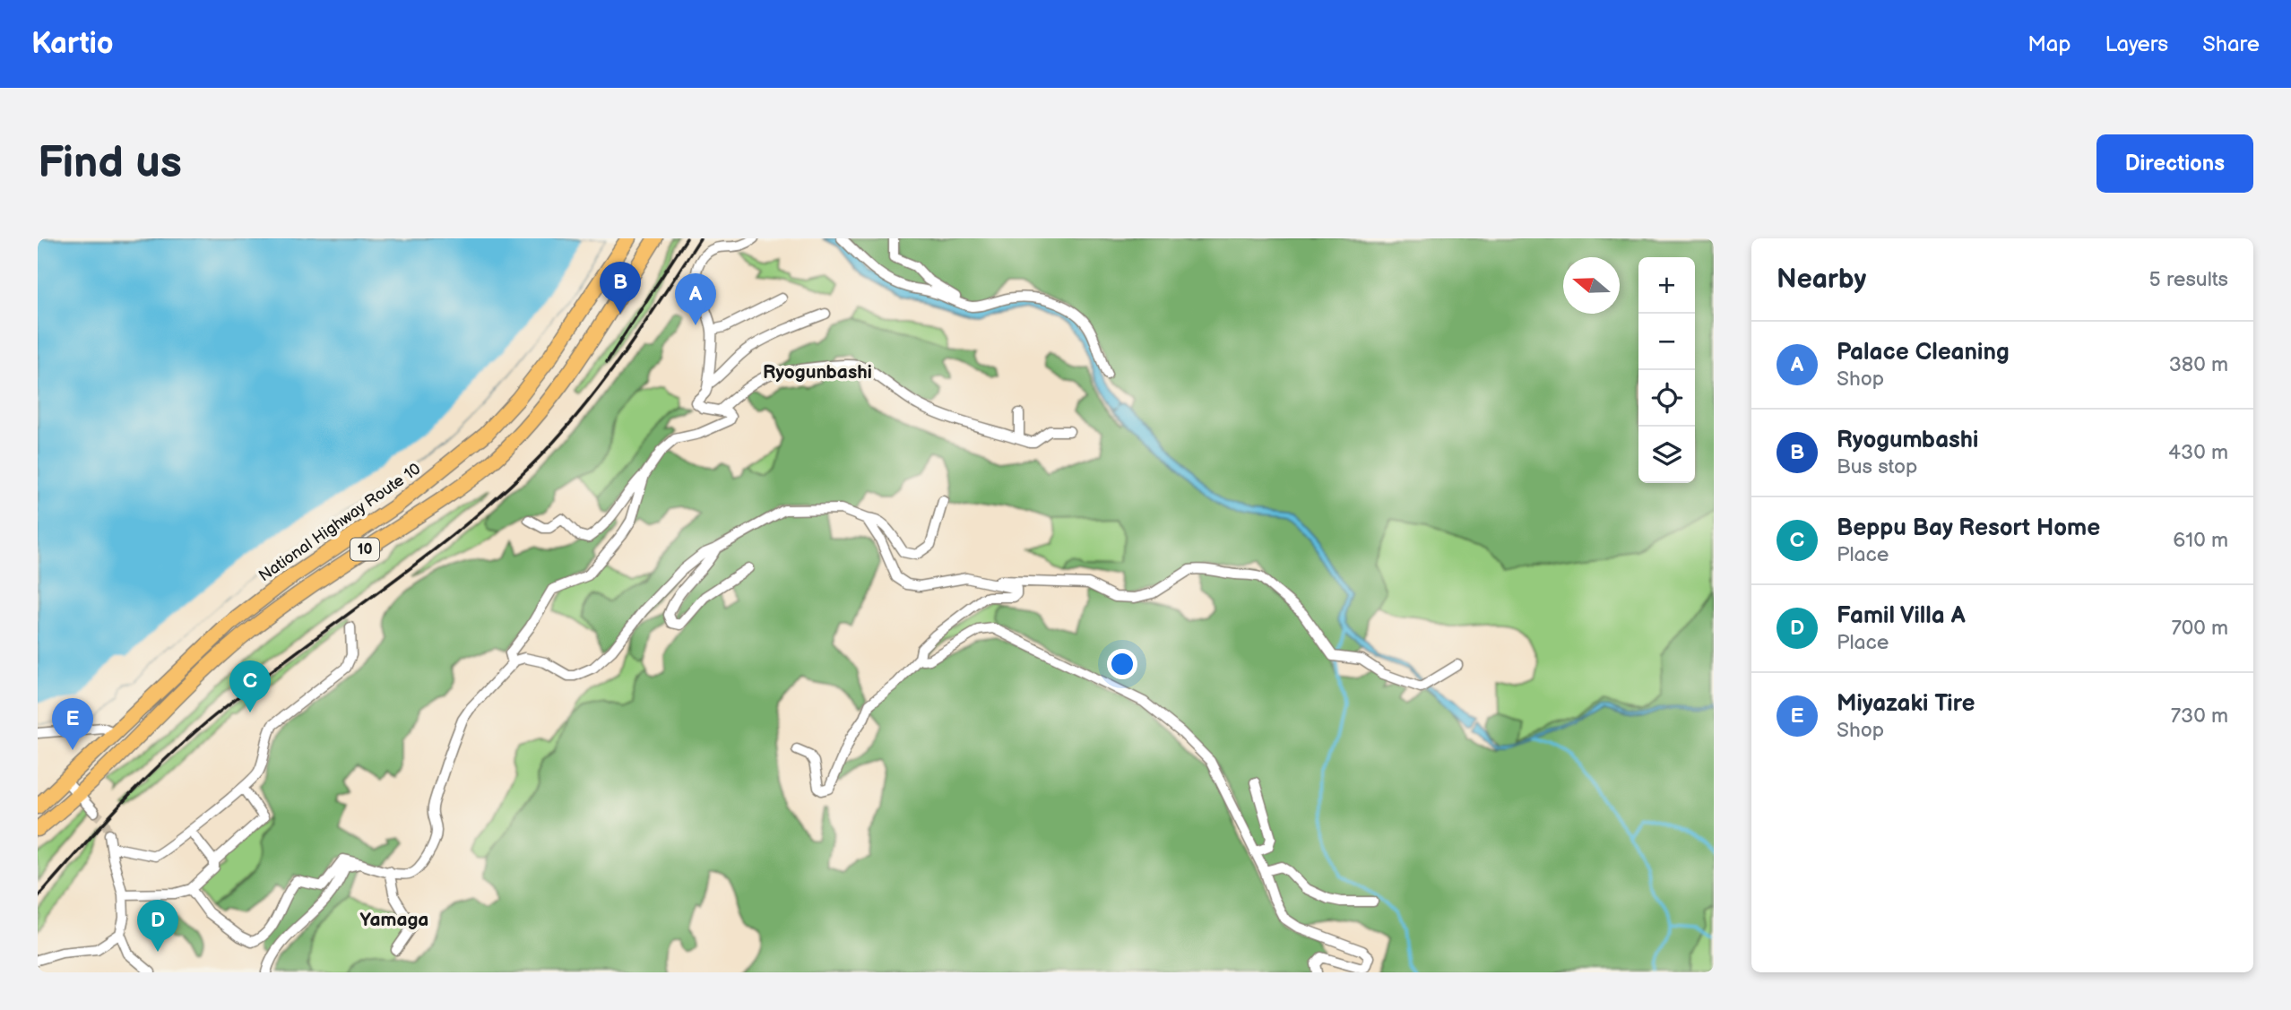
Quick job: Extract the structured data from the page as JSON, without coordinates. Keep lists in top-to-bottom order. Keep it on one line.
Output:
{"streets":{"highway":["National Highway Route 10","10"]},"districts":["Ryogunbashi","Yamaga"],"north":"left","page":{"header":"Kartio","nav":["Map","Layers","Share"],"buttons":"Directions","title":"Find us","heading":["Nearby","5 results"],"map_buttons":["+","−"],"pins":["B","A","C","E","D"],"list":[{"mark":"A","name":"Palace Cleaning","note":"Shop","value":"380 m"},{"mark":"B","name":"Ryogumbashi","note":"Bus stop","value":"430 m"},{"mark":"C","name":"Beppu Bay Resort Home","note":"Place","value":"610 m"},{"mark":"D","name":"Famil Villa A","note":"Place","value":"700 m"},{"mark":"E","name":"Miyazaki Tire","note":"Shop","value":"730 m"}]}}
